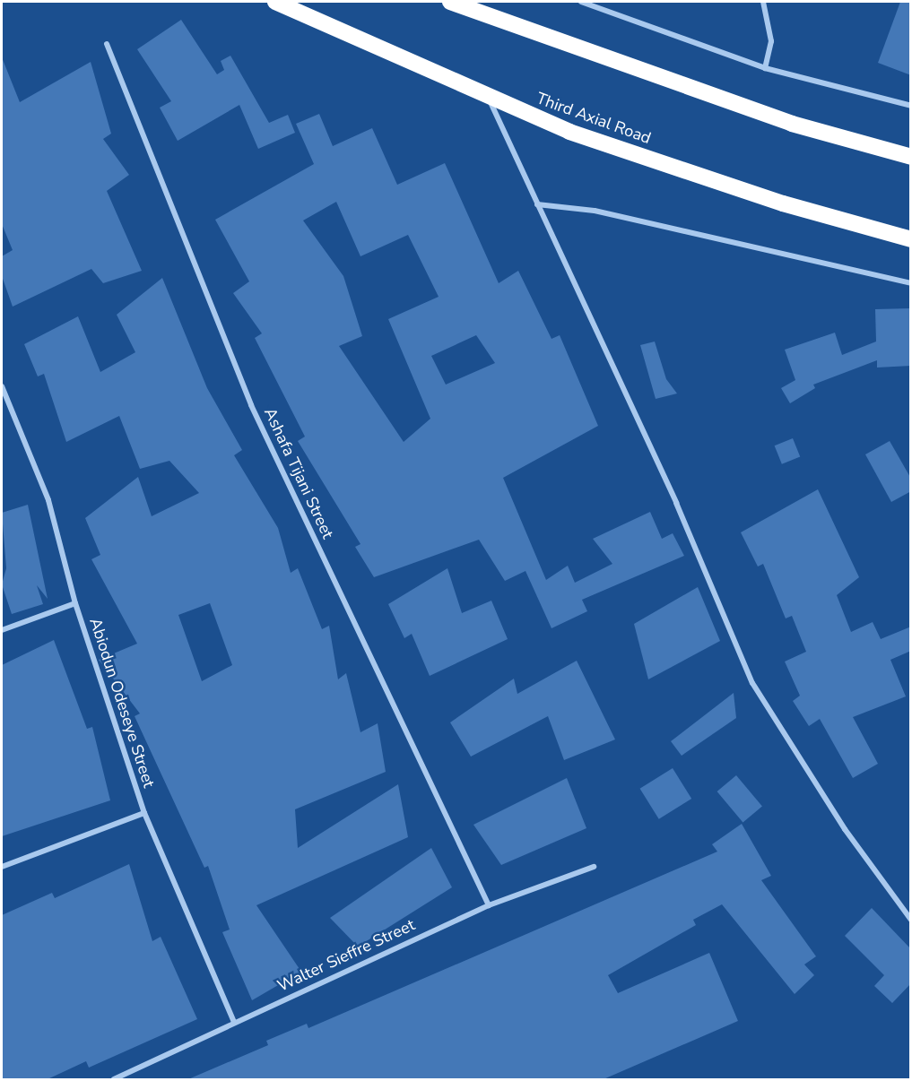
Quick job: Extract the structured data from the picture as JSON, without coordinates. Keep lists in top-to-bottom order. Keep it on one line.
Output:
{"streets":{"highway":["Third Axial Road"],"street":["Ashafa Tijani Street","Abiodun Odeseye Street","Walter Sieffre Street"]},"crossings":[["Ashafa Tijani Street","Walter Sieffre Street"],["Abiodun Odeseye Street","Walter Sieffre Street"]]}
